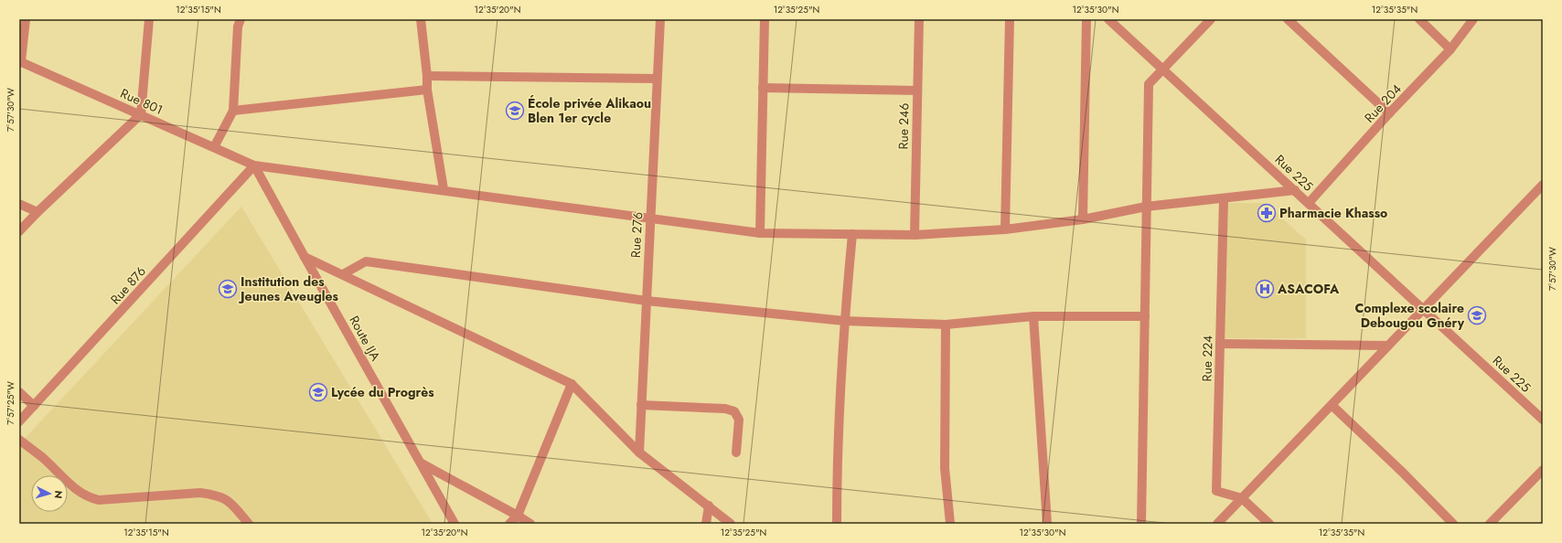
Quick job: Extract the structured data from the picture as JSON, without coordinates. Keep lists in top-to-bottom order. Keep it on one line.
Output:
{"streets":{"street":["Rue 801","Rue 204","Rue 246","Rue 225","Rue 276","Rue 876","Route IJA","Rue 224"]},"crossings":[["Rue 801","Rue 246"],["Rue 801","Rue 225"],["Rue 801","Rue 276"],["Rue 801","Rue 876"],["Rue 801","Route IJA"],["Rue 801","Rue 224"],["Rue 204","Rue 225"],["Rue 876","Route IJA"]],"places":{"school or university":["École privée Alikaou Blen 1er cycle","Institution des Jeunes Aveugles","Complexe scolaire Debougou Gnéry","Lycée du Progrès"],"pharmacy":["Pharmacie Khasso"],"hospital":["ASACOFA"]},"north":"right","coordinates":["12°35'15\"N","12°35'20\"N","12°35'25\"N","12°35'30\"N","12°35'35\"N","7°57'30\"W","7°57'25\"W"]}
